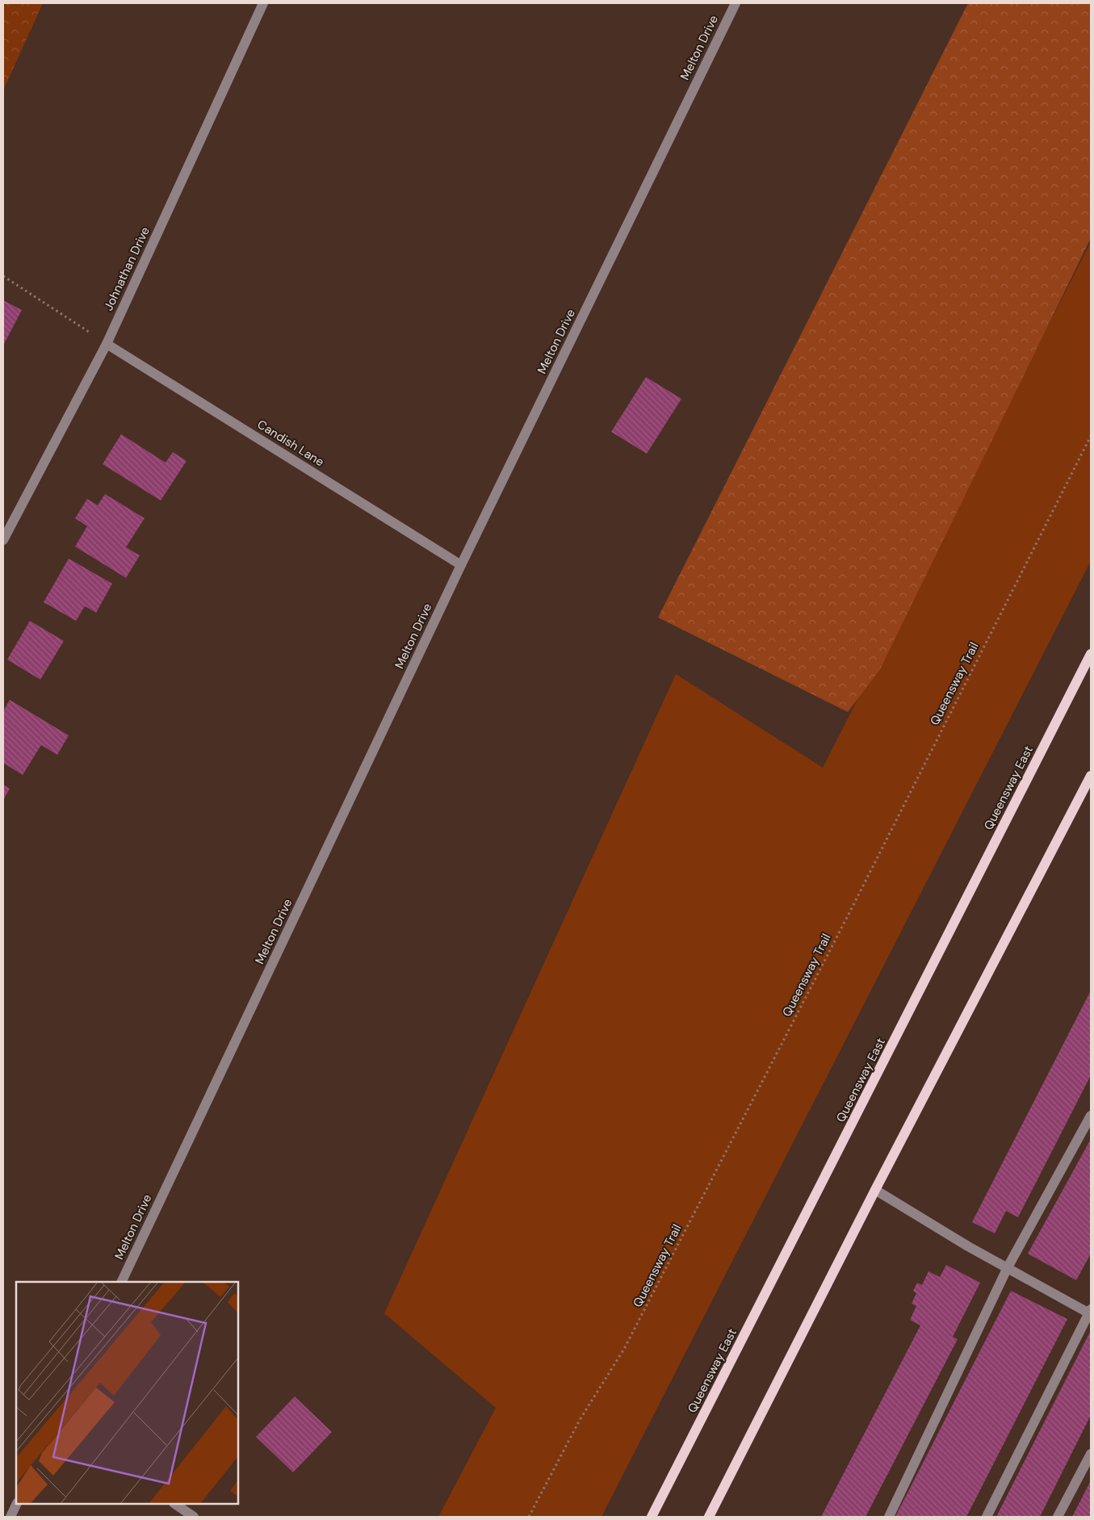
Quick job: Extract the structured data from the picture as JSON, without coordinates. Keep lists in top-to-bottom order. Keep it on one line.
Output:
{"streets":{"main road":["Queensway East"],"street":["Melton Drive","Johnathan Drive","Candish Lane"],"path":["Queensway Trail"]},"crossings":[["Melton Drive","Candish Lane"],["Johnathan Drive","Candish Lane"]]}
